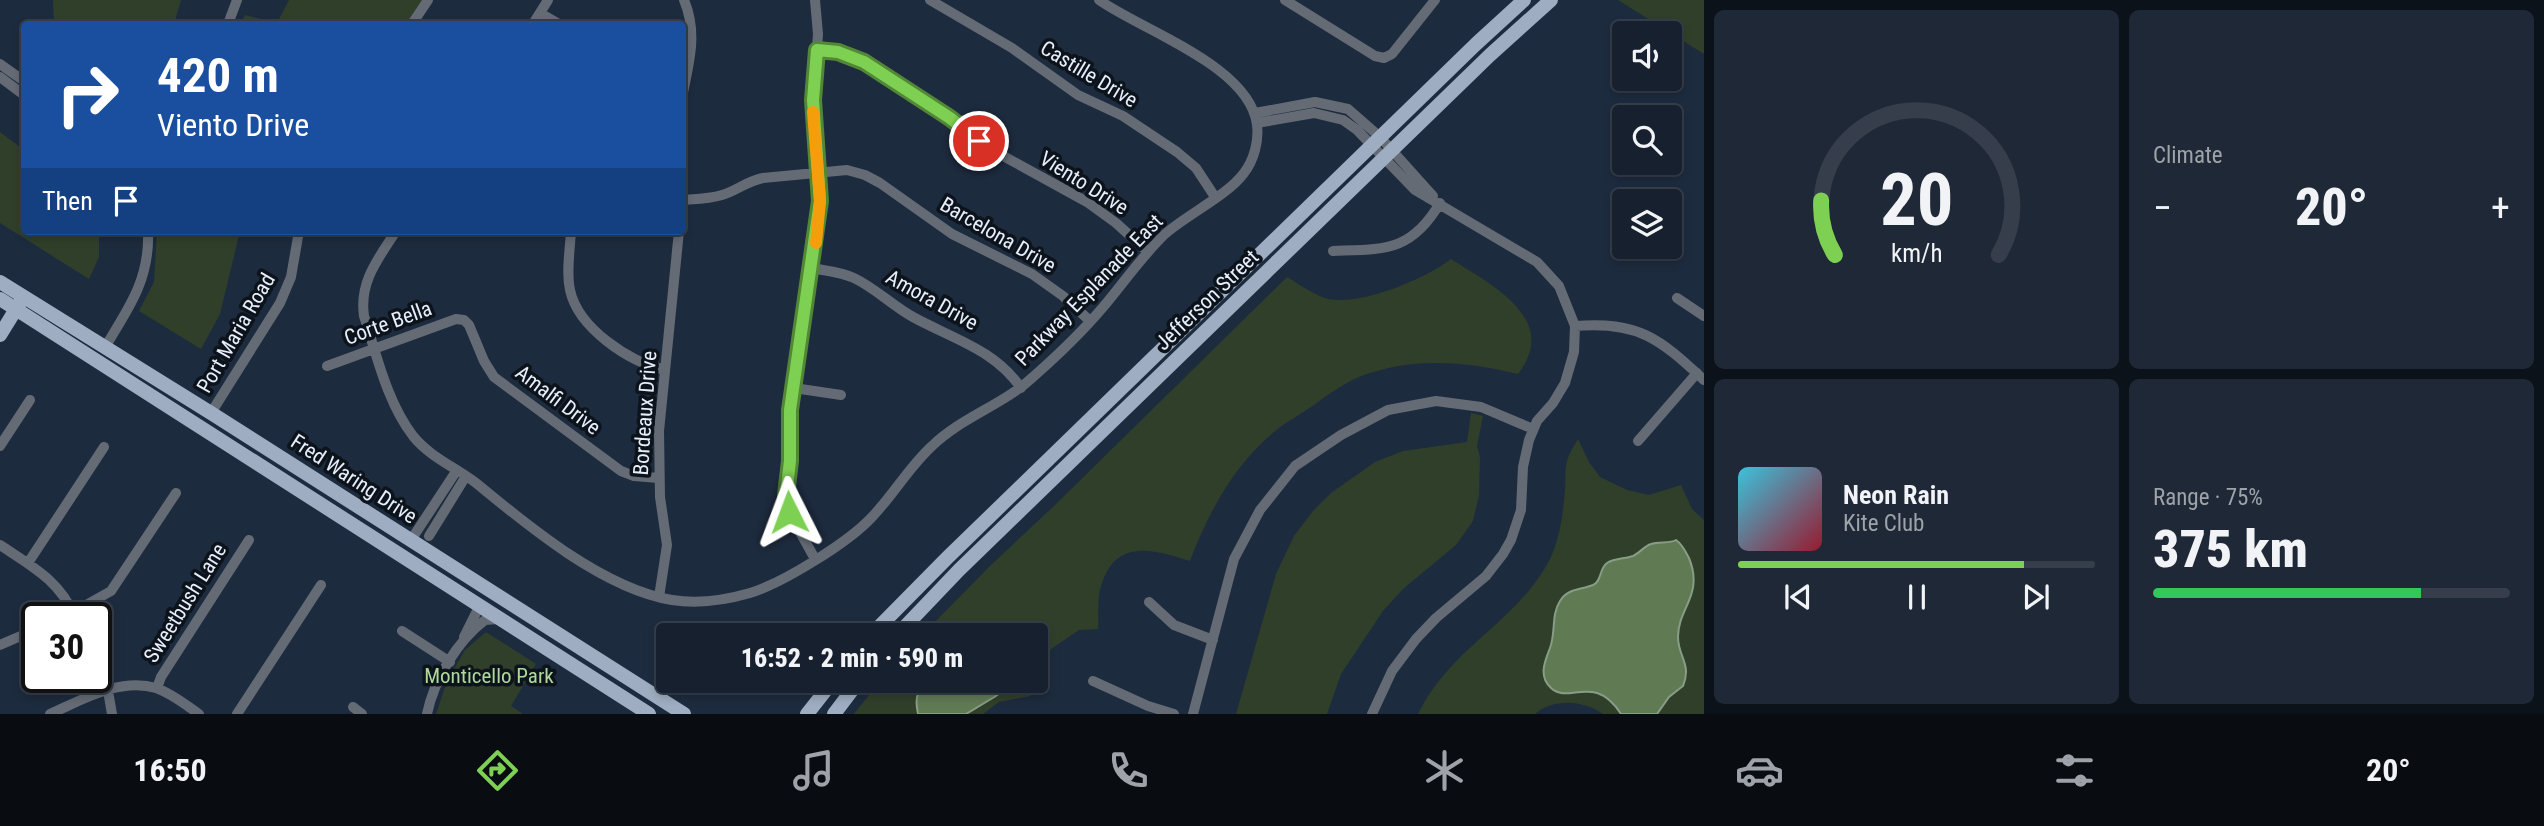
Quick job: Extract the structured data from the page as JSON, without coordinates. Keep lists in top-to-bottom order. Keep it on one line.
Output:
{"streets":{"main road":["Jefferson Street","Fred Waring Drive"],"street":["Castille Drive","Viento Drive","Barcelona Drive","Parkway Esplanade East","Amora Drive","Corte Bella","Port Maria Road","Amalfi Drive","Bordeaux Drive","Sweetbush Lane"]},"crossings":[["Castille Drive","Parkway Esplanade East"],["Viento Drive","Parkway Esplanade East"],["Barcelona Drive","Parkway Esplanade East"],["Parkway Esplanade East","Amora Drive"],["Parkway Esplanade East","Corte Bella"],["Parkway Esplanade East","Bordeaux Drive"],["Corte Bella","Amalfi Drive"],["Port Maria Road","Fred Waring Drive"],["Amalfi Drive","Bordeaux Drive"]],"parks":["Monticello Park"],"page":{"tile":["Climate",["Range · 75%","375 km"]],"turn":["420 m","Viento Drive"],"then":"Then","heat":["−","20°","+"],"song":["Neon Rain","Kite Club"],"limit":"30","trip":"16:52 · 2 min · 590 m","tabs":["16:50","20°"],"gauge":["20","km/h"]}}
